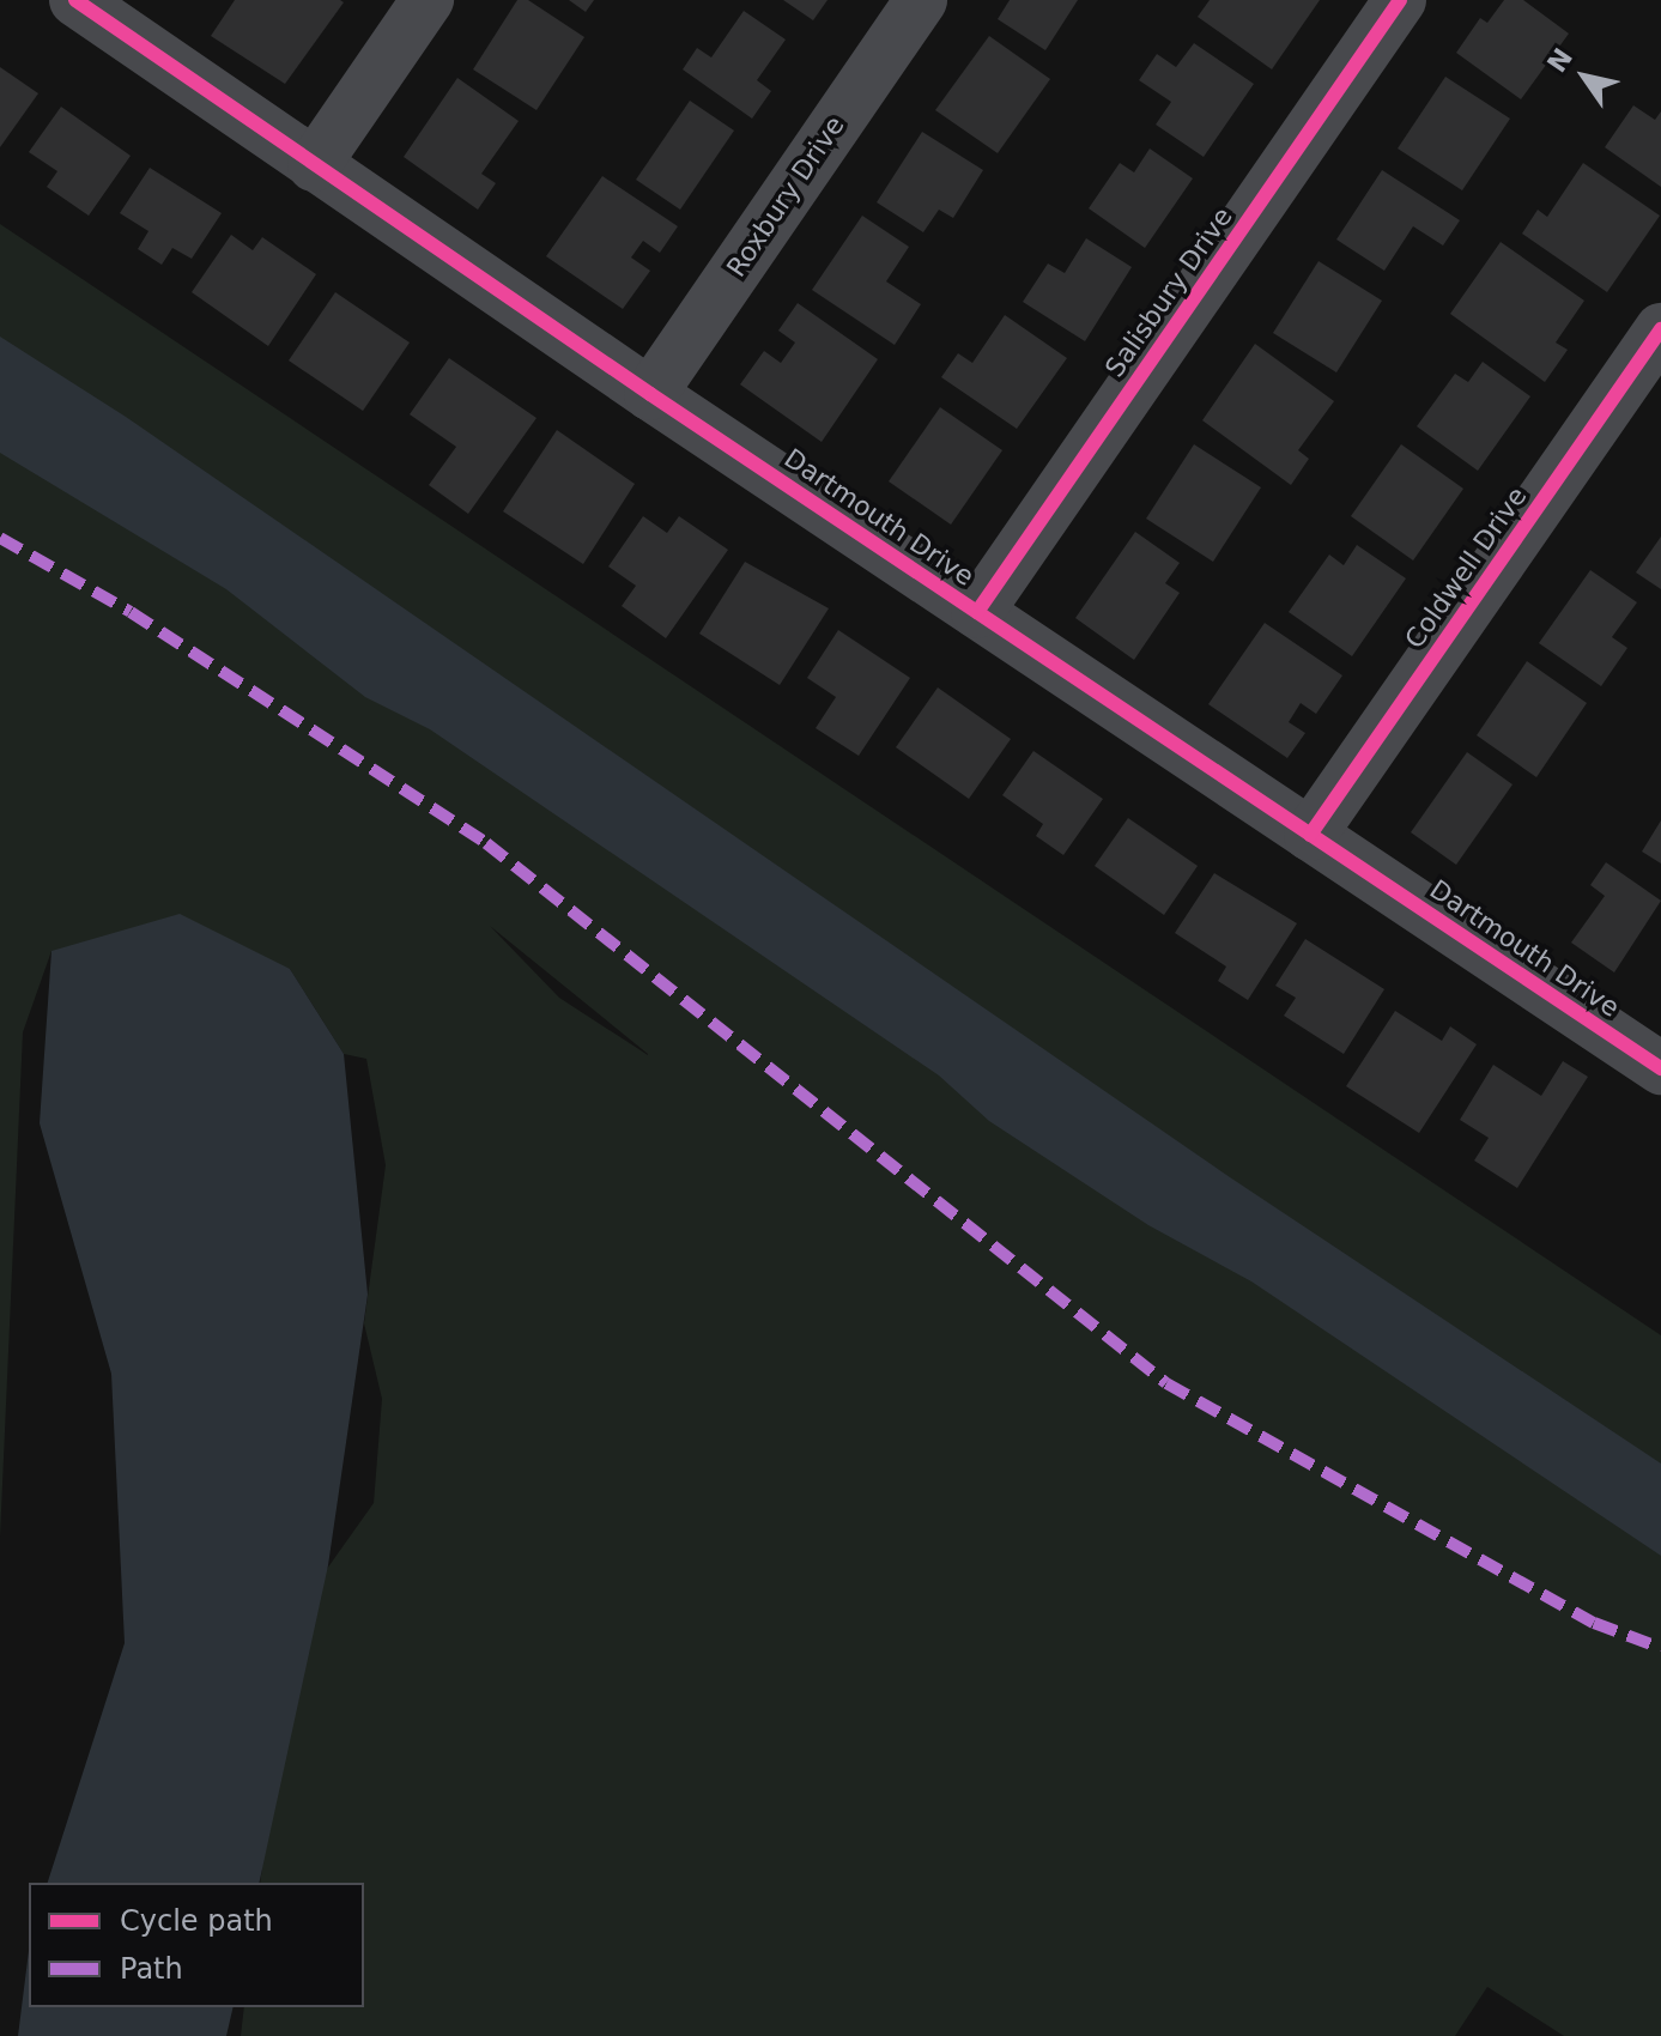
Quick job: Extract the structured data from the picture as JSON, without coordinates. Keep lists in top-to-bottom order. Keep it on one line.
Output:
{"streets":{"street":["Roxbury Drive","Salisbury Drive","Dartmouth Drive","Coldwell Drive"]},"crossings":[["Roxbury Drive","Dartmouth Drive"],["Salisbury Drive","Dartmouth Drive"],["Dartmouth Drive","Coldwell Drive"]],"legend":["Cycle path","Path"],"north":"top left"}
